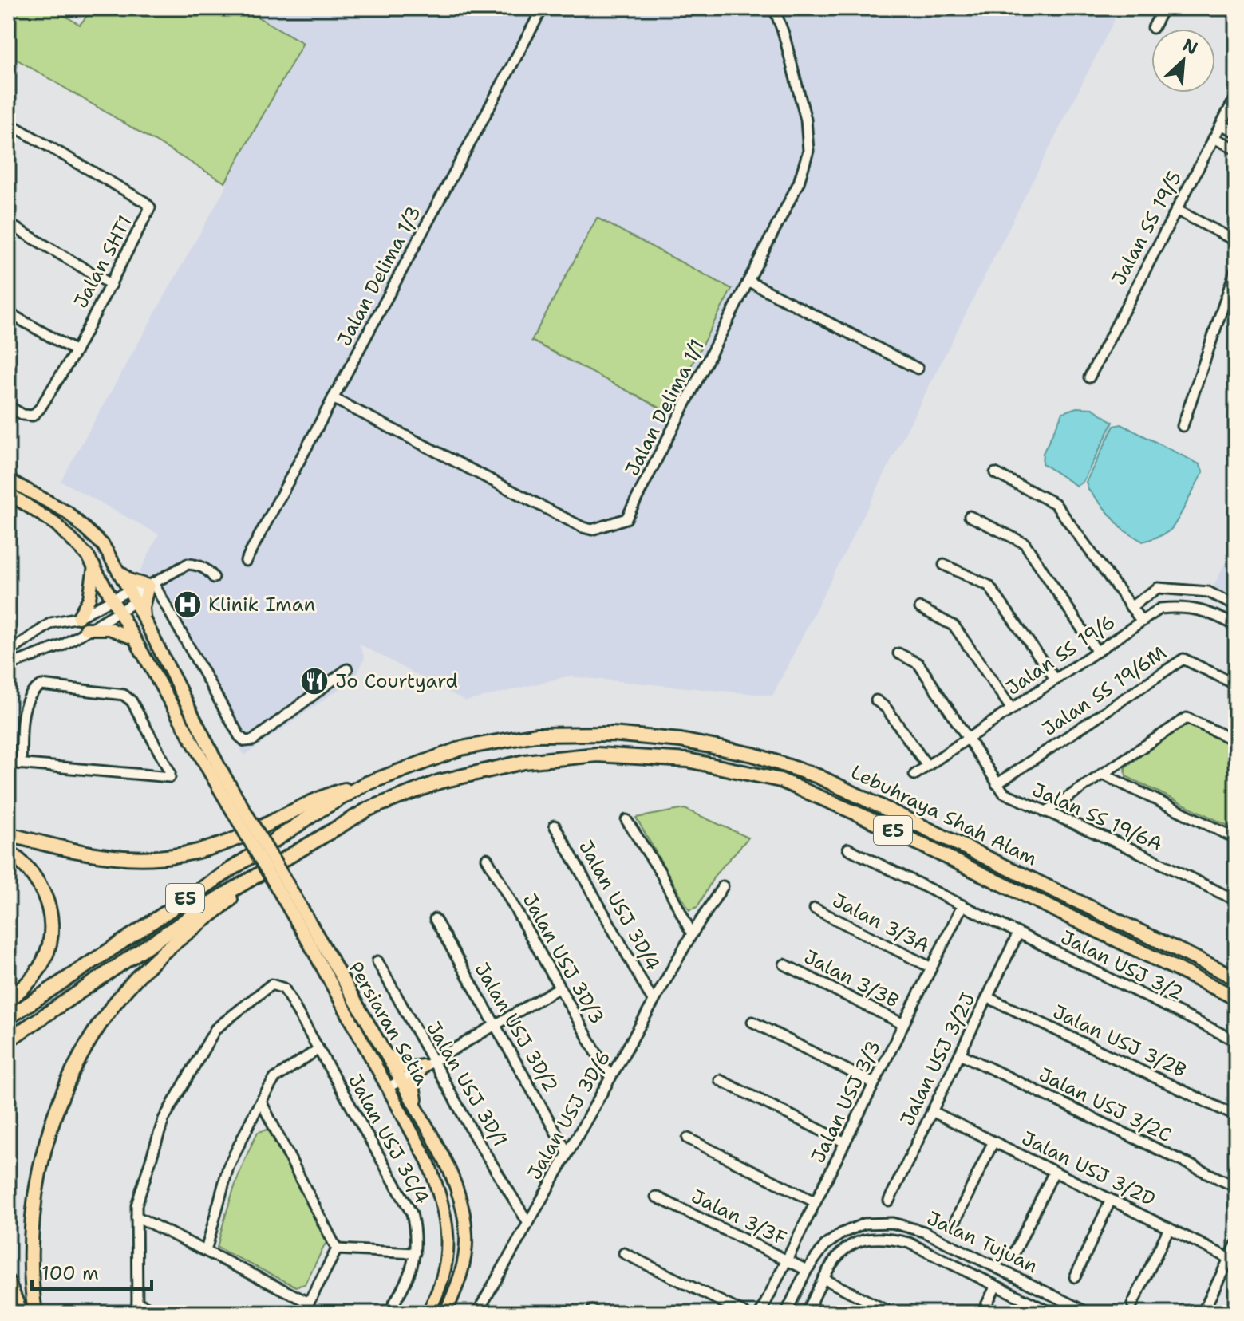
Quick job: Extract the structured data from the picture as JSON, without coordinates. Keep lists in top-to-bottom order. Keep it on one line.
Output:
{"streets":{"highway":["Lebuhraya Shah Alam","E5"],"main road":["Persiaran Setia"],"street":["Jalan SS 19/5","Jalan SHT1","Jalan Delima 1/3","Jalan Delima 1/1","Jalan SS 19/6","Jalan SS 19/6M","Jalan SS 19/6A","Jalan USJ 3D/4","Jalan 3/3A","Jalan USJ 3D/3","Jalan USJ 3/2","Jalan 3/3B","Jalan USJ 3D/2","Jalan USJ 3/2B","Jalan USJ 3/2J","Jalan USJ 3D/1","Jalan USJ 3/3","Jalan USJ 3/2C","Jalan USJ 3D/6","Jalan USJ 3C/4","Jalan USJ 3/2D","Jalan 3/3F","Jalan Tujuan"]},"crossings":[["Jalan Delima 1/3","Jalan Delima 1/1"],["Jalan SS 19/6","Jalan SS 19/6A"],["Jalan SS 19/6M","Jalan SS 19/6A"],["Jalan USJ 3D/4","Jalan USJ 3D/6"],["Jalan 3/3A","Jalan USJ 3/3"],["Jalan USJ 3D/3","Jalan USJ 3D/6"],["Jalan USJ 3/2","Jalan USJ 3/2J"],["Jalan USJ 3/2","Jalan USJ 3/3"],["Jalan 3/3B","Jalan USJ 3/3"],["Jalan USJ 3D/2","Jalan USJ 3D/6"],["Jalan USJ 3/2B","Jalan USJ 3/2J"],["Jalan USJ 3/2J","Jalan USJ 3/2C"],["Jalan USJ 3/2J","Jalan USJ 3/2D"],["Jalan USJ 3D/1","Jalan USJ 3D/6"],["Jalan USJ 3/3","Jalan 3/3F"],["Jalan 3/3F","Jalan Tujuan"]],"places":{"hospital":["Klinik Iman"],"restaurant":["Jo Courtyard"]},"scale_bar":"100 m","north":"top right"}
